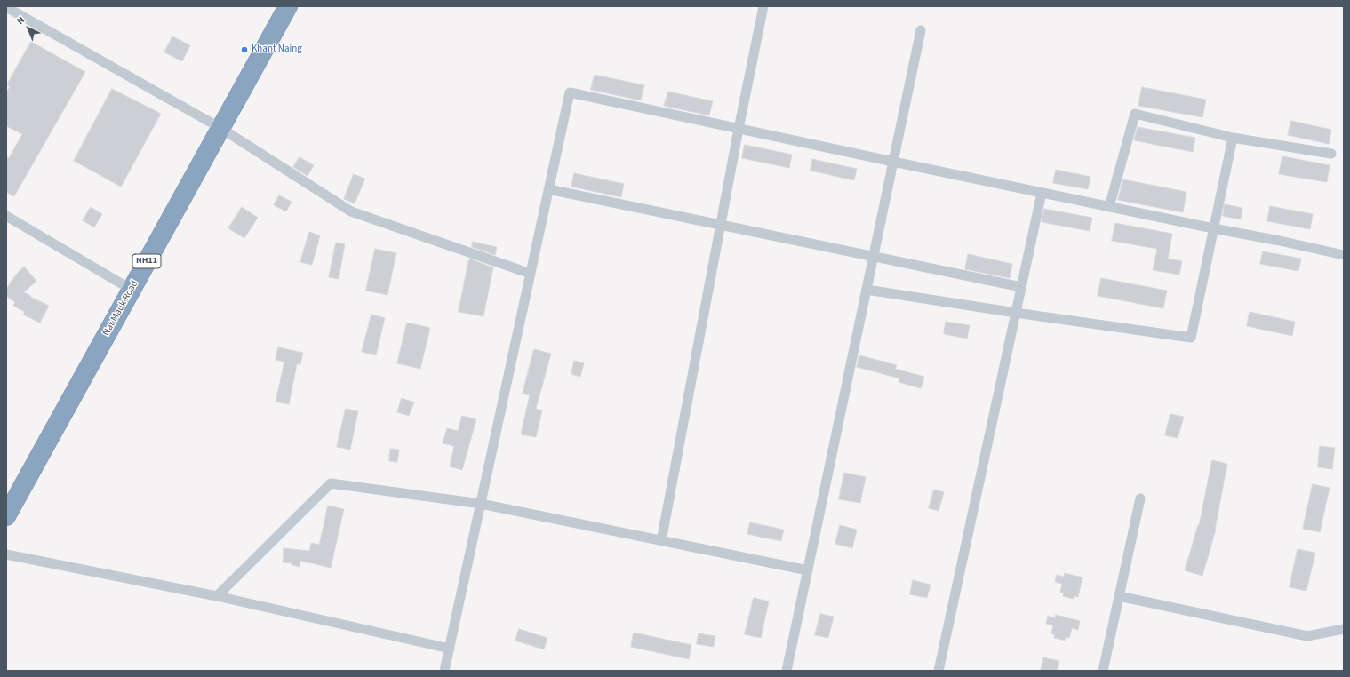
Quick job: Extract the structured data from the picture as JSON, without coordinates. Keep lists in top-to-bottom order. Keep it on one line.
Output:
{"streets":{"highway":["NH11","Nat Mauk Road"]},"places":["Khant Naing"],"north":"top left"}
